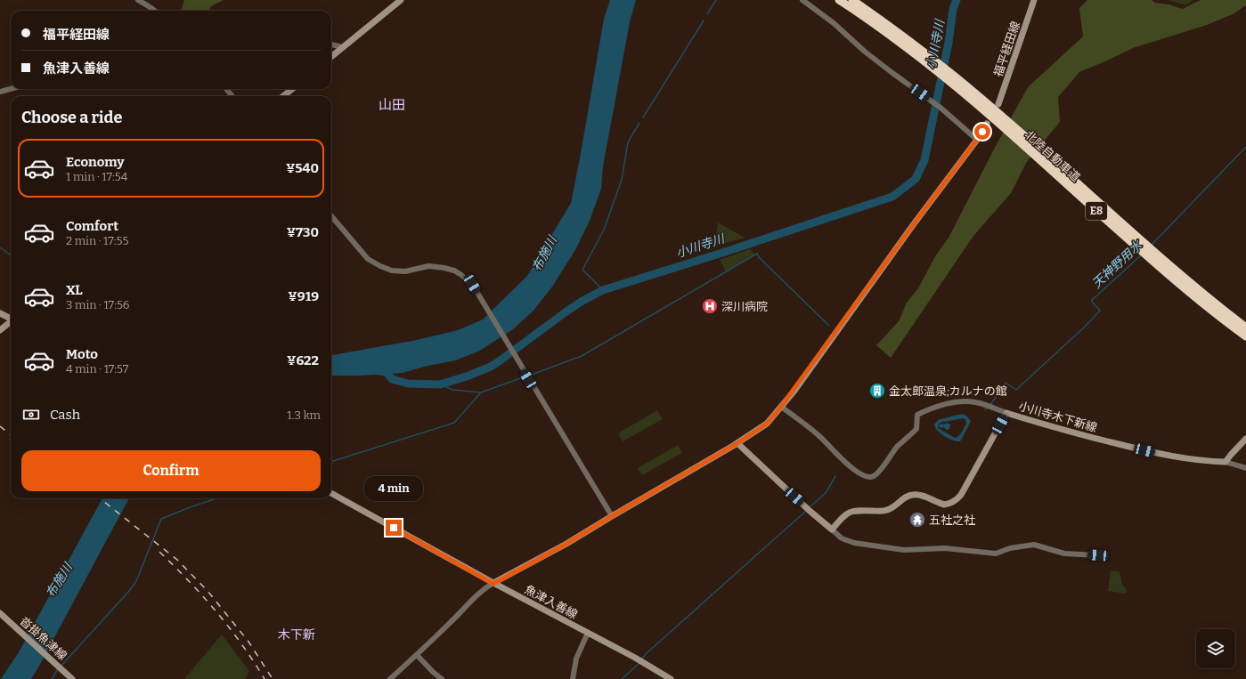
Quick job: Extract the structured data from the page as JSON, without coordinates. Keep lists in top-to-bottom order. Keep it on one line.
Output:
{"streets":{"highway":["北陸自動車道","E8"],"main road":["福平経田線","小川寺木下新線","魚津入善線","沓掛魚津線"]},"districts":["山田","木下新"],"water":["小川寺川","布施川","天神野用水"],"places":{"hospital":["深川病院"],"building":["金太郎温泉;カルナの館"],"temple":["五社之社"]},"page":{"banner":["福平経田線","魚津入善線"],"heading":"Choose a ride","list":[{"name":"Economy","note":"1 min · 17:54","value":"¥540"},{"name":"Comfort","note":"2 min · 17:55","value":"¥730"},{"name":"XL","note":"3 min · 17:56","value":"¥919"},{"name":"Moto","note":"4 min · 17:57","value":"¥622"}],"pay":["Cash","1.3 km"],"buttons":"Confirm","bubble":"4 min"}}
